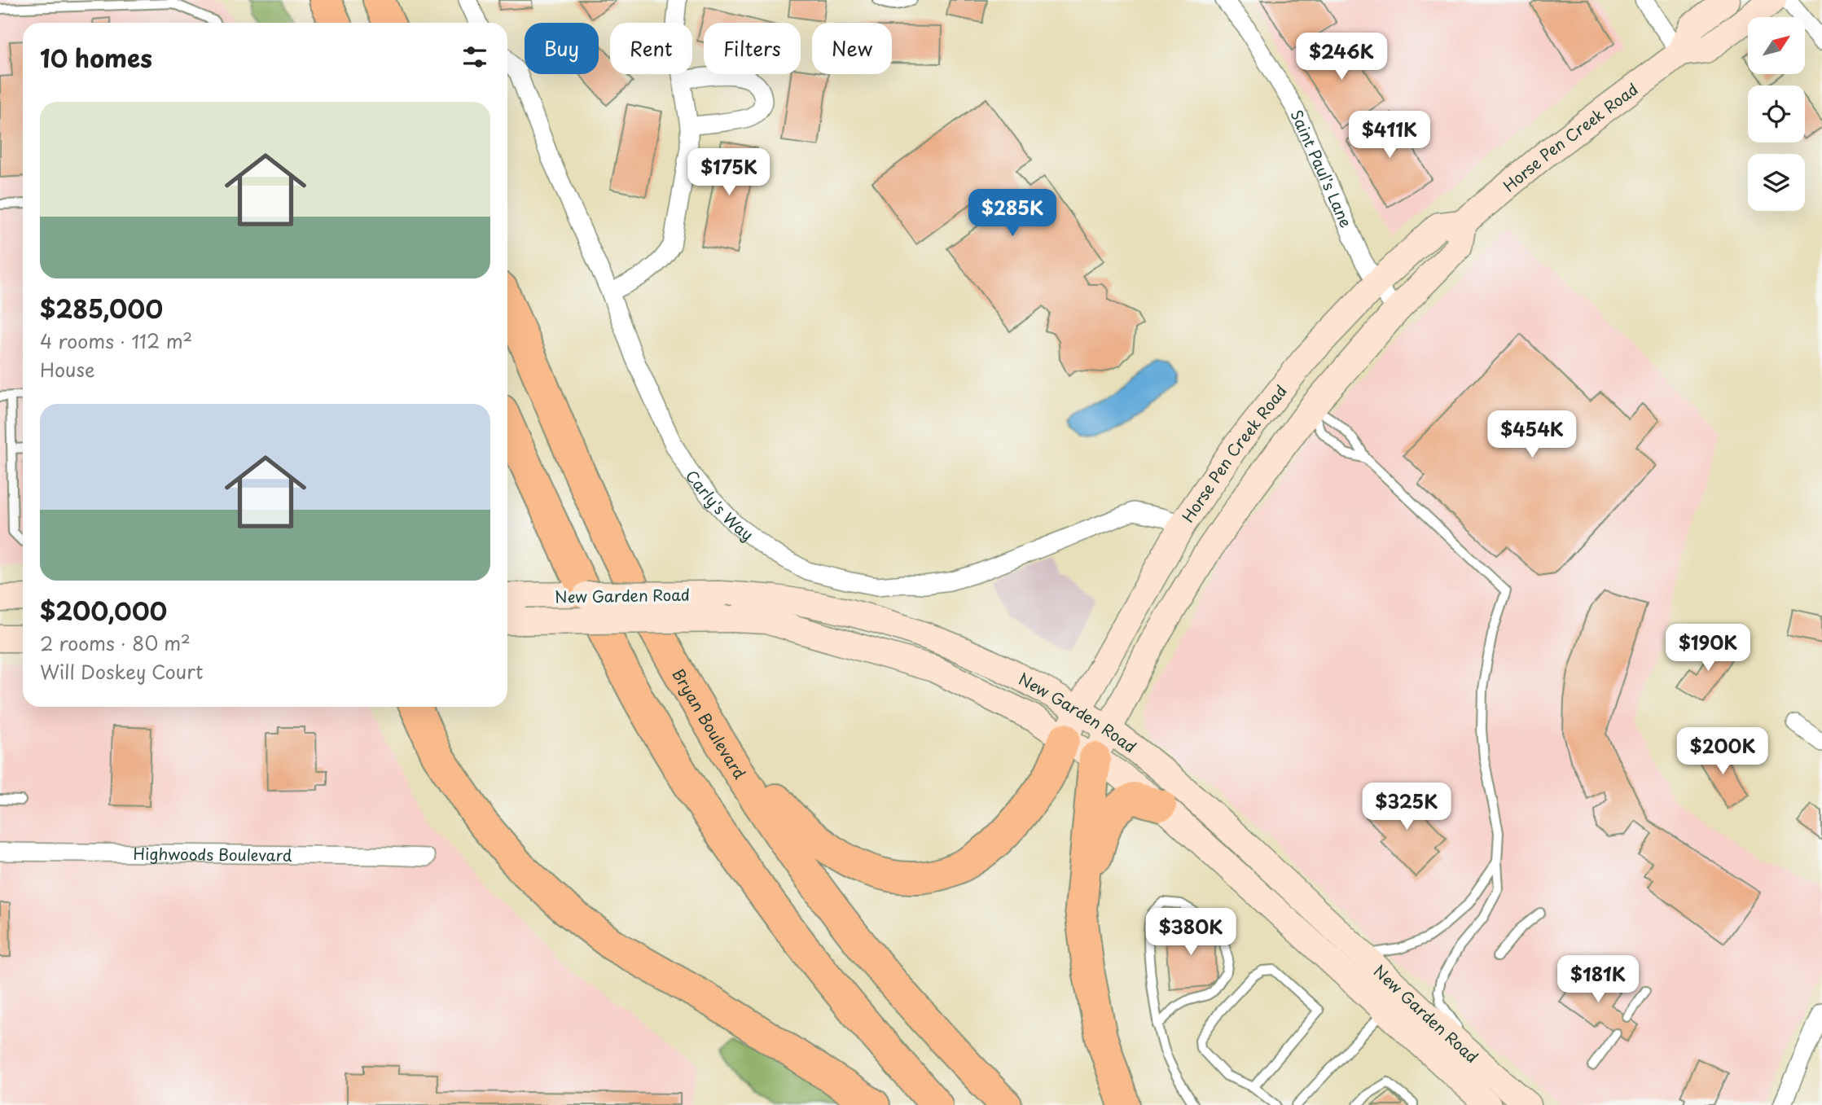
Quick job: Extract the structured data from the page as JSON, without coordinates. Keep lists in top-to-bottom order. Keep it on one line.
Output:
{"streets":{"highway":["Bryan Boulevard"],"main road":["Horse Pen Creek Road","New Garden Road"],"street":["Saint Paul's Lane","Carly's Way","Highwoods Boulevard"]},"crossings":[["Horse Pen Creek Road","Saint Paul's Lane"],["Horse Pen Creek Road","Carly's Way"],["Horse Pen Creek Road","New Garden Road"]],"north":"top right","page":{"chip":["Buy","Rent","Filters","New"],"heading":"10 homes","price":["$246K","$411K","$175K","$285K","$454K","$190K","$200K","$325K","$380K","$181K"],"list":[{"name":"$285,000","note":"4 rooms · 112 m² · House"},{"name":"$200,000","note":"2 rooms · 80 m² · Will Doskey Court"}]}}
